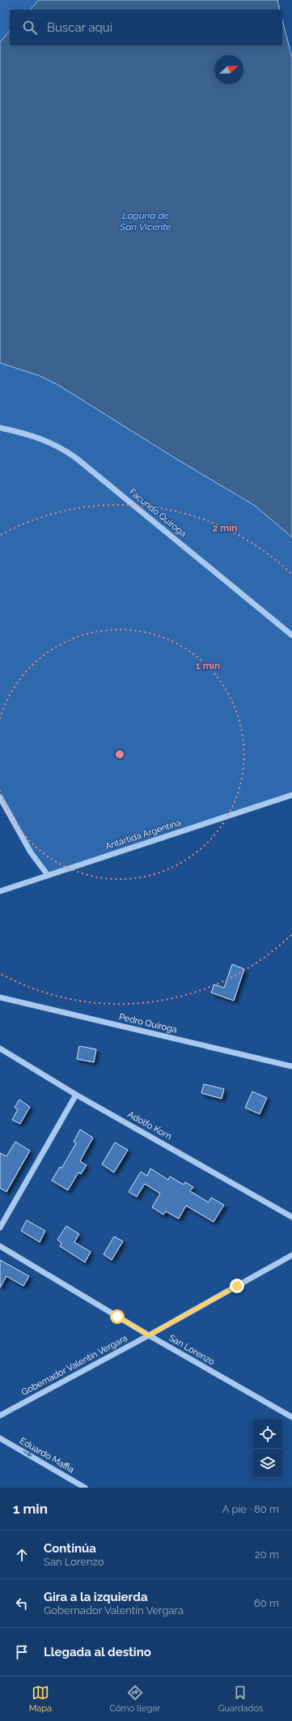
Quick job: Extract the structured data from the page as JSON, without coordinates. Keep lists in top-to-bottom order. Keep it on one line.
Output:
{"streets":{"street":["Facundo Quiroga","Antártida Argentina","Pedro Quiroga","Adolfo Korn","San Lorenzo","Gobernador Valentín Vergara","Eduardo Maffia"]},"crossings":[["San Lorenzo","Gobernador Valentín Vergara"]],"one_way":["Eduardo Maffia"],"water":["Laguna de San Vicente"],"north":"top right","page":{"search":"Buscar aquí","heading":["1 min","A pie · 80 m"],"list":[["Continúa","San Lorenzo","20 m"],["Gira a la izquierda","Gobernador Valentín Vergara","60 m"],"Llegada al destino"],"nav":["Mapa","Cómo llegar","Guardados"]},"rings":["2 min","1 min"]}
